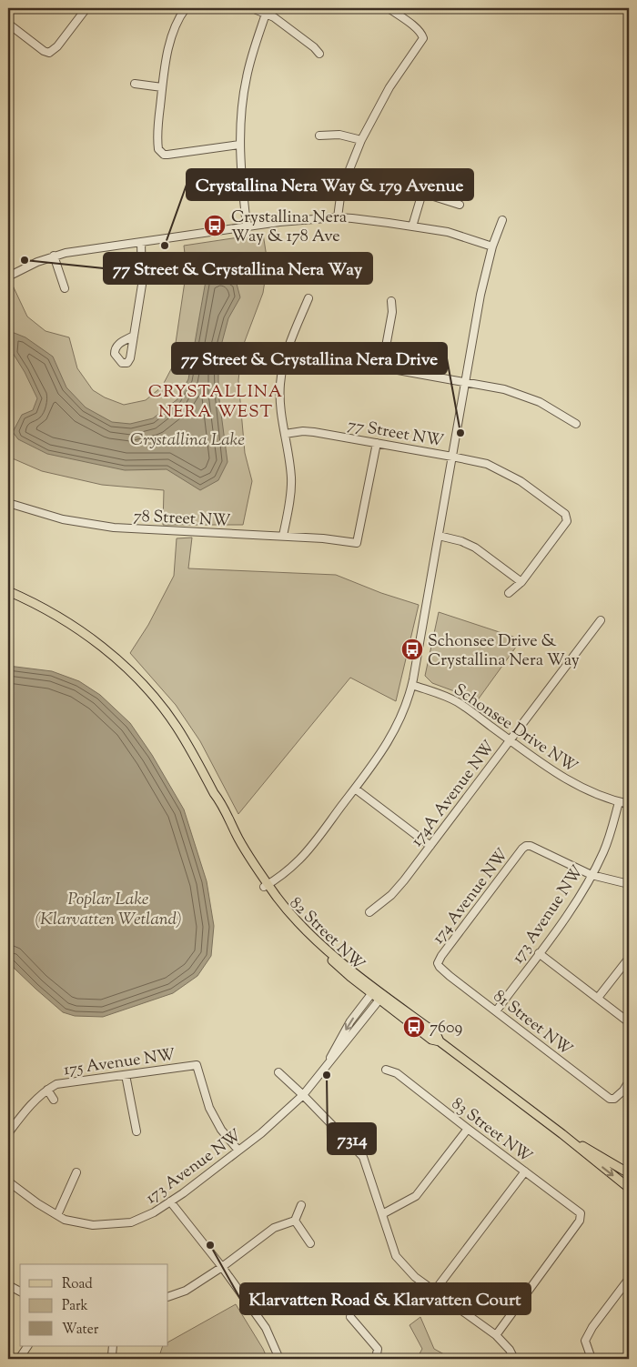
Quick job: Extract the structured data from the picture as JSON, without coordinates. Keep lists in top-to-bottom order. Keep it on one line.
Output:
{"streets":{"main road":["82 Street NW"],"street":["77 Street NW","78 Street NW","Schonsee Drive NW","174A Avenue NW","174 Avenue NW","173 Avenue NW","81 Street NW","175 Avenue NW","83 Street NW"]},"crossings":[["77 Street NW","78 Street NW"],["Schonsee Drive NW","174A Avenue NW"],["Schonsee Drive NW","173 Avenue NW"],["174 Avenue NW","173 Avenue NW"],["174 Avenue NW","81 Street NW"],["173 Avenue NW","82 Street NW"],["173 Avenue NW","81 Street NW"],["173 Avenue NW","175 Avenue NW"]],"districts":["CRYSTALLINA NERA WEST"],"water":["Crystallina Lake","Poplar Lake (Klarvatten Wetland)"],"places":{"bus stop":["Crystallina Nera Way & 178 Ave","Schonsee Drive & Crystallina Nera Way","7609"],"other":["Crystallina Nera Way & 179 Avenue","77 Street & Crystallina Nera Way","77 Street & Crystallina Nera Drive","7314","Klarvatten Road & Klarvatten Court"]},"legend":["Road","Park","Water"]}
